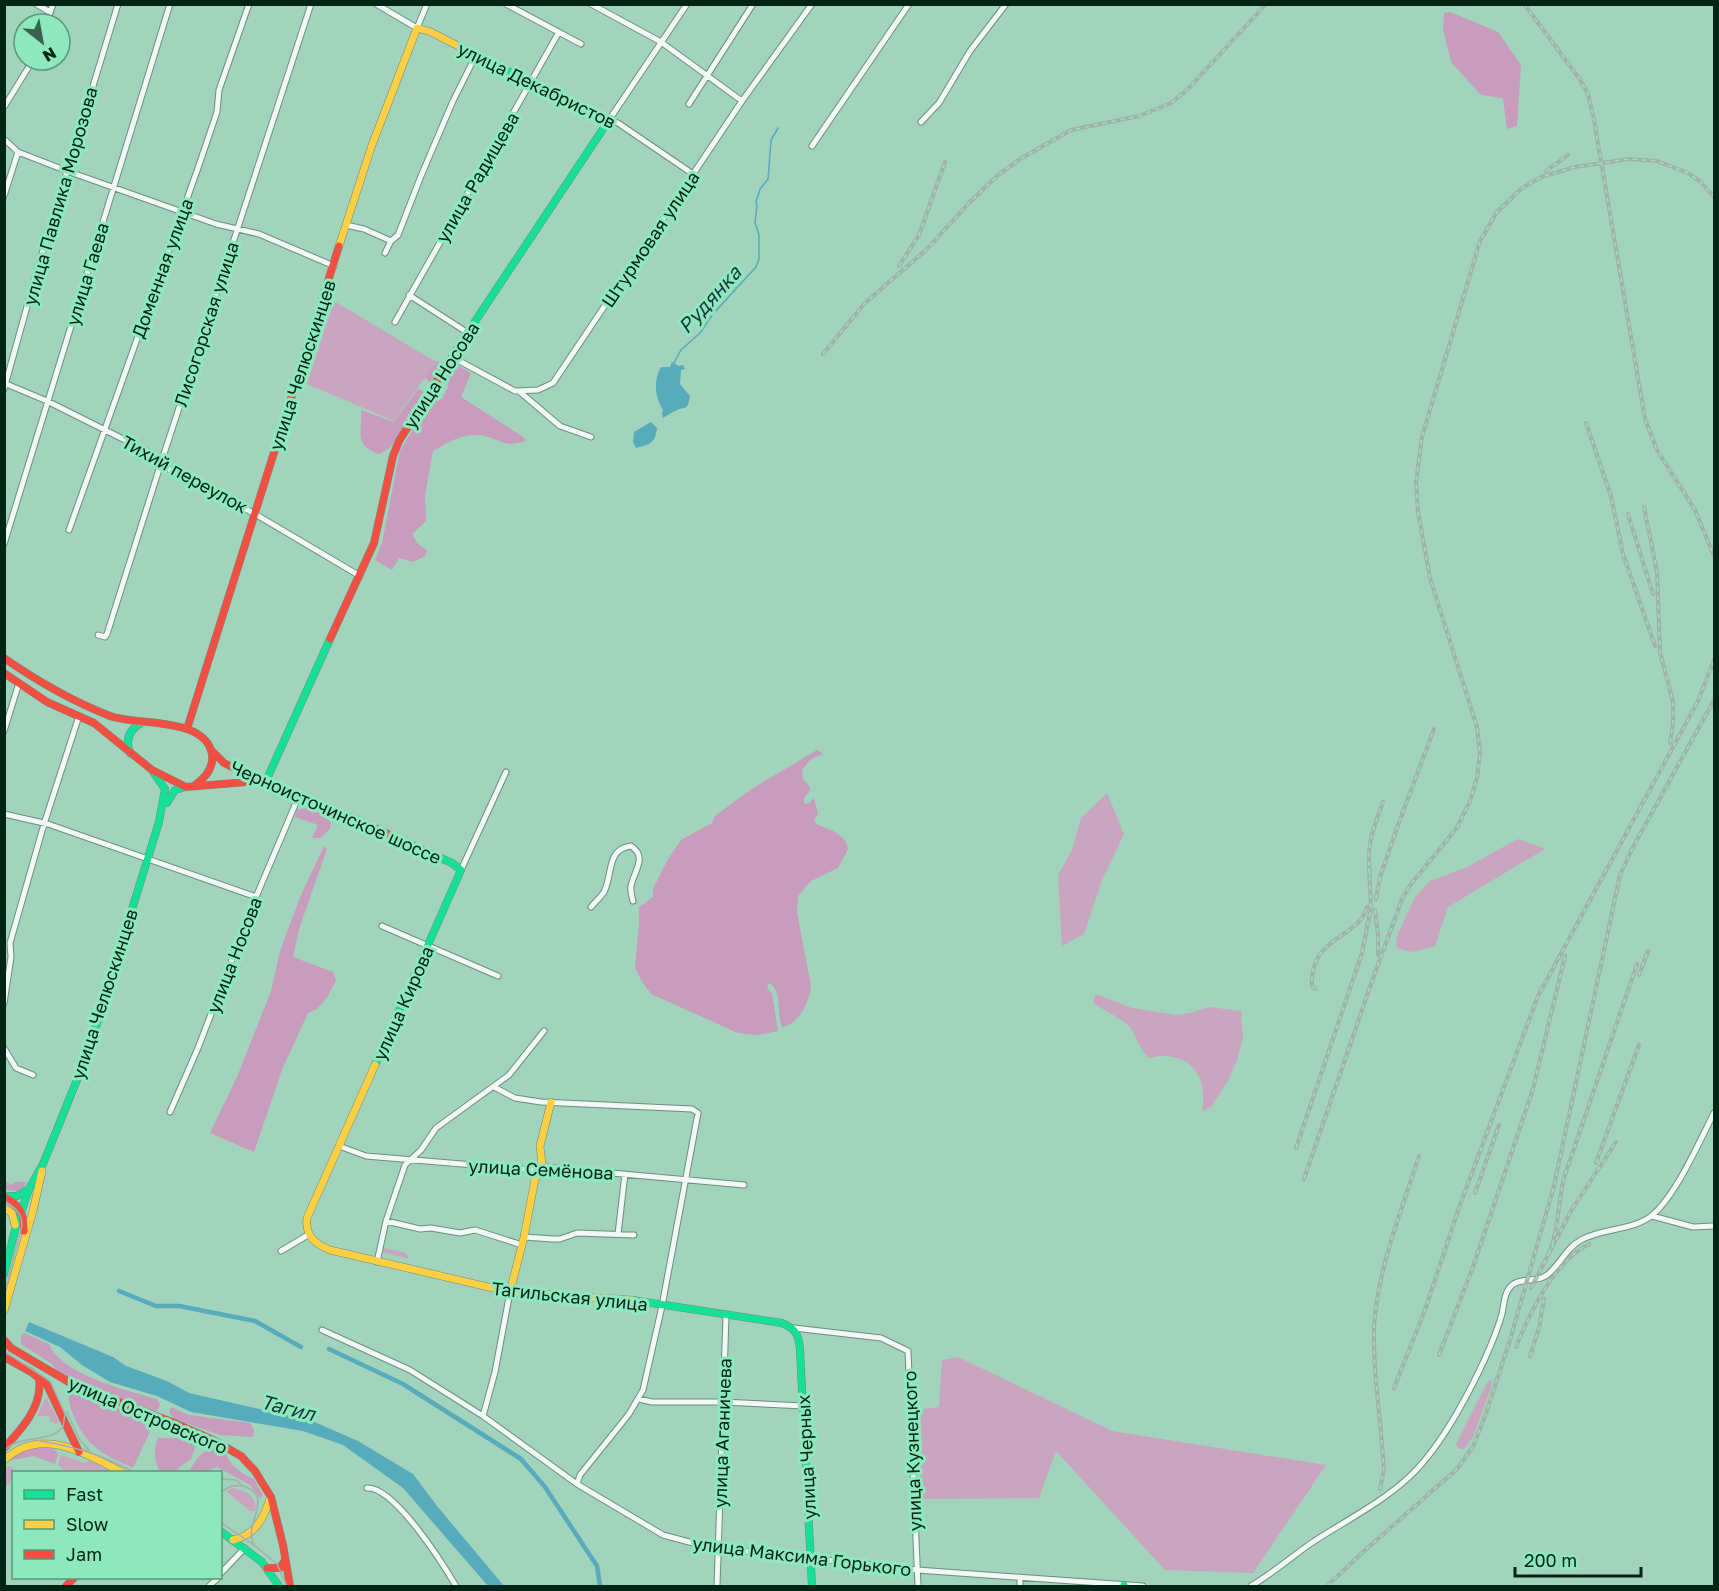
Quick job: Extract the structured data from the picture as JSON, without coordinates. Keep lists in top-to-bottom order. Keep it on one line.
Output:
{"streets":{"main road":["улица Декабристов","улица Челюскинцев","улица Носова","Черноисточинское шоссе","улица Кирова","Тагильская улица","улица Островского","улица Черных"],"street":["улица Радищева","улица Павлика Морозова","Штурмовая улица","Доменная улица","улица Гаева","Лисогорская улица","Тихий переулок","улица Семёнова","улица Аганичева","улица Кузнецкого","улица Максима Горького"]},"crossings":[["улица Декабристов","улица Радищева"],["улица Декабристов","Штурмовая улица"],["улица Декабристов","улица Челюскинцев"],["улица Декабристов","улица Носова"],["улица Павлика Морозова","Тихий переулок"],["Доменная улица","Тихий переулок"],["улица Гаева","Тихий переулок"],["Лисогорская улица","Тихий переулок"],["улица Челюскинцев","Тихий переулок"],["улица Челюскинцев","Черноисточинское шоссе"],["улица Носова","Тихий переулок"],["улица Носова","Черноисточинское шоссе"],["Черноисточинское шоссе","улица Кирова"],["улица Кирова","улица Семёнова"],["улица Кирова","Тагильская улица"],["Тагильская улица","улица Аганичева"],["Тагильская улица","улица Кузнецкого"],["Тагильская улица","улица Черных"],["улица Аганичева","улица Максима Горького"],["улица Кузнецкого","улица Максима Горького"],["улица Черных","улица Максима Горького"]],"water":["Рудянка","Тагил"],"legend":["Fast","Slow","Jam"],"scale_bar":"200 m","north":"bottom right"}
